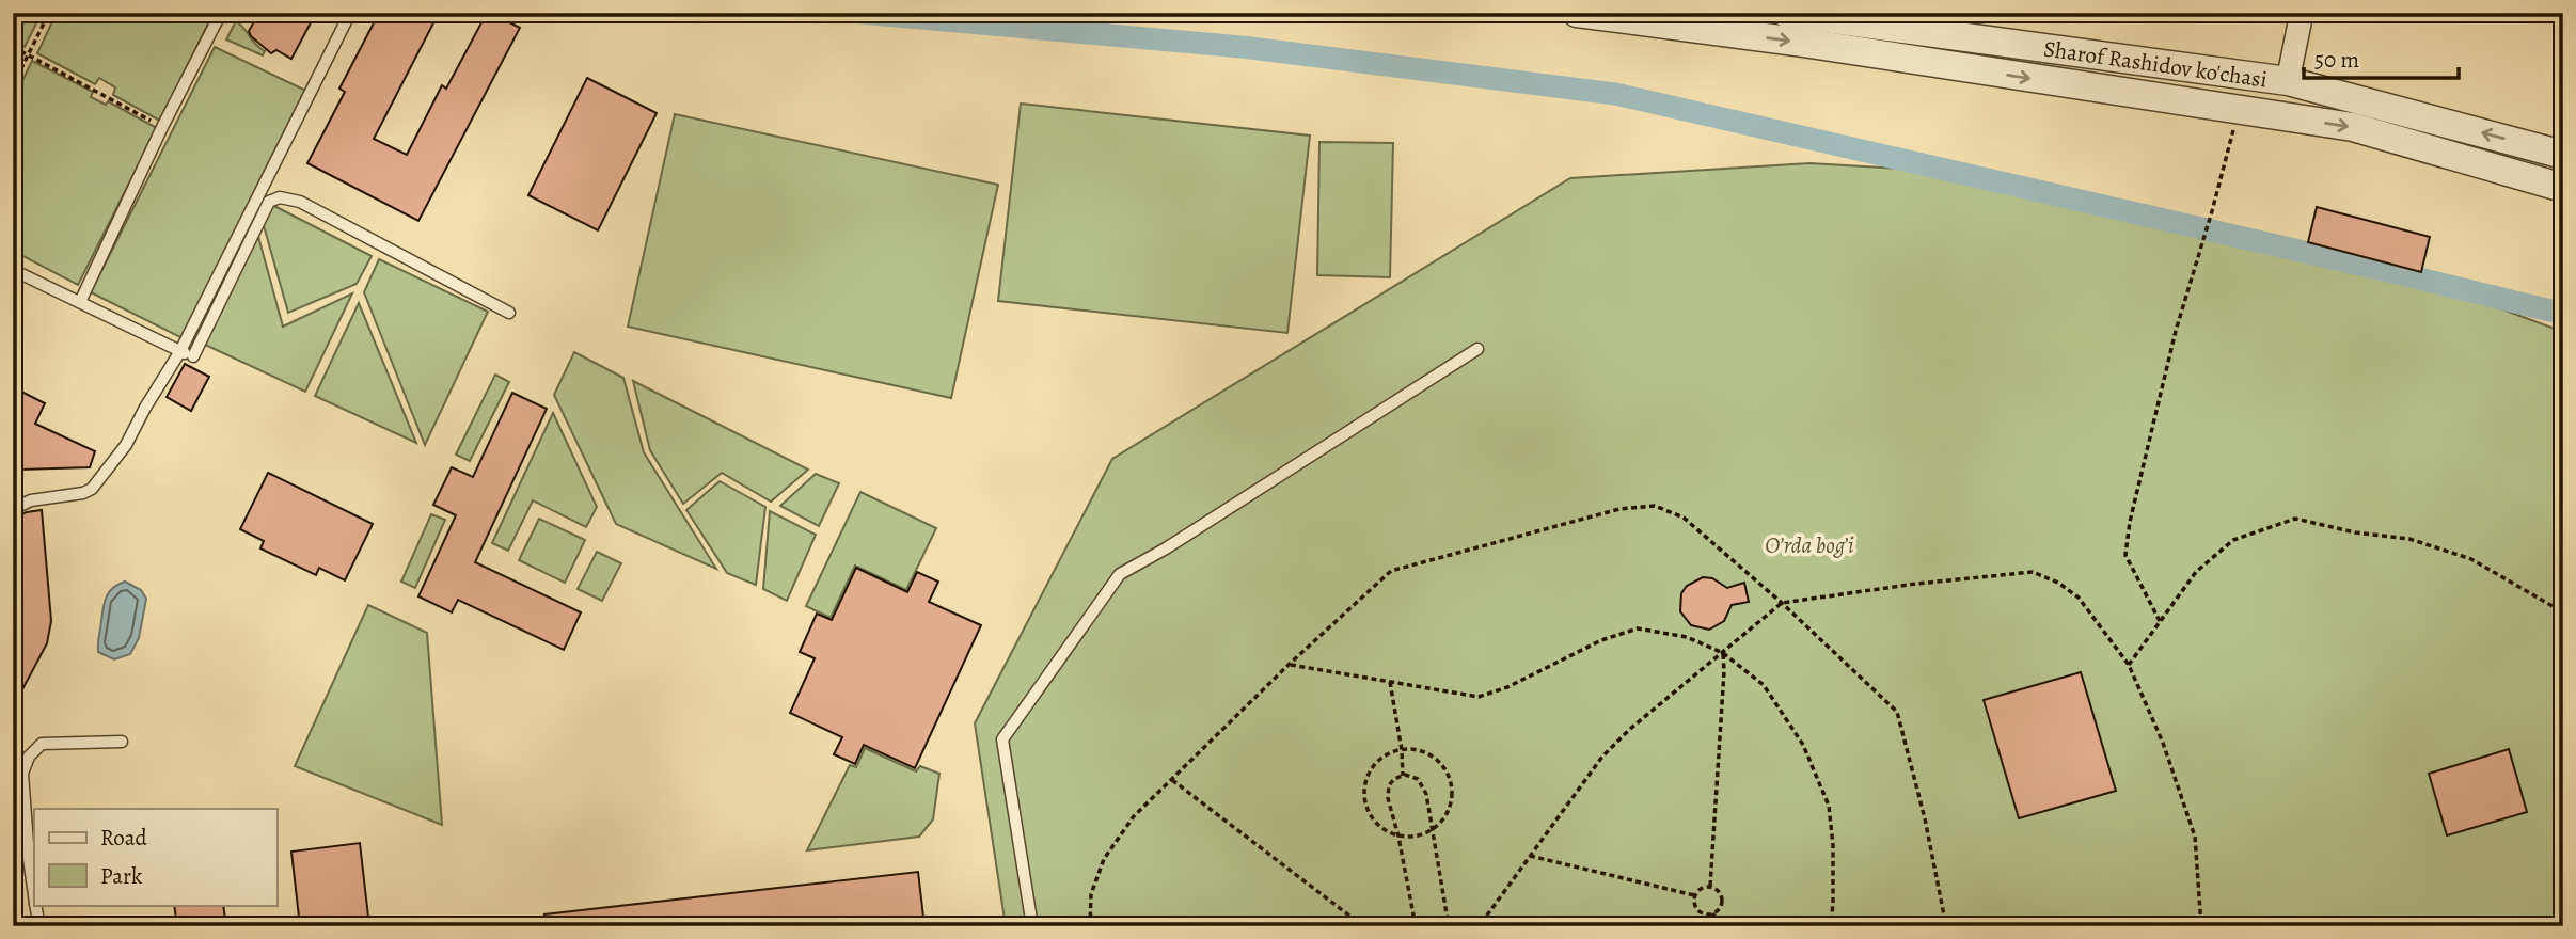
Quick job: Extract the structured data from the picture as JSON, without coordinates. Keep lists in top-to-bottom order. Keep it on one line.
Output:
{"streets":{"street":["Sharof Rashidov ko'chasi"]},"parks":["O’rda bog’i"],"legend":["Road","Park"],"scale_bar":"50 m"}
